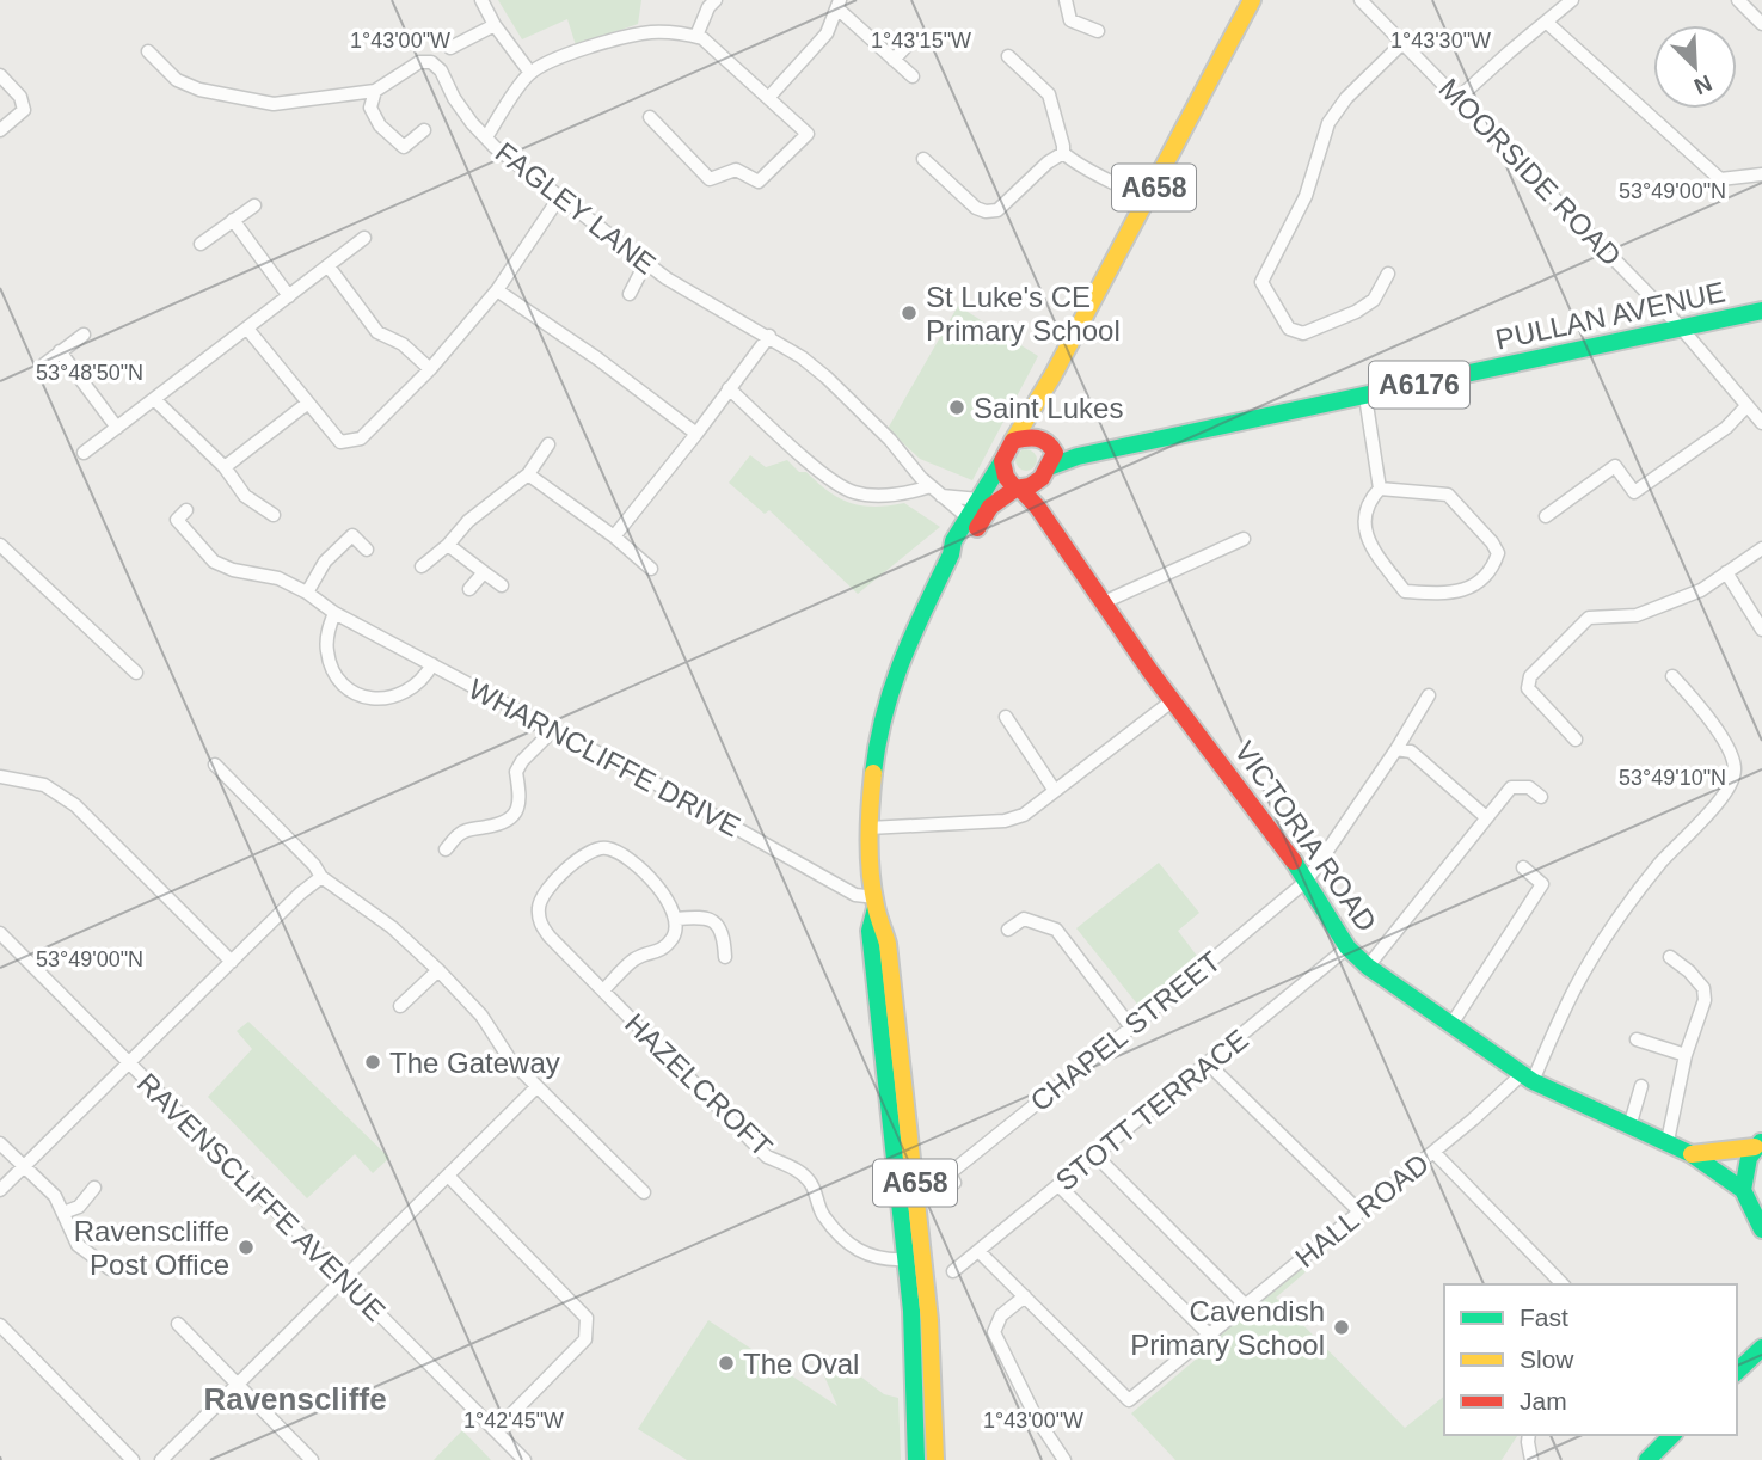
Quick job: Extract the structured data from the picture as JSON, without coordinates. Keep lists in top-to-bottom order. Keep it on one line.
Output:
{"streets":{"main road":["A658","PULLAN AVENUE","A6176","VICTORIA ROAD"],"street":["MOORSIDE ROAD","FAGLEY LANE","WHARNCLIFFE DRIVE","CHAPEL STREET","HAZELCROFT","STOTT TERRACE","RAVENSCLIFFE AVENUE","HALL ROAD"]},"crossings":[["MOORSIDE ROAD","PULLAN AVENUE"],["A658","FAGLEY LANE"],["A658","PULLAN AVENUE"],["A658","WHARNCLIFFE DRIVE"],["A658","VICTORIA ROAD"],["A658","HAZELCROFT"],["VICTORIA ROAD","CHAPEL STREET"],["VICTORIA ROAD","STOTT TERRACE"],["VICTORIA ROAD","HALL ROAD"],["STOTT TERRACE","HALL ROAD"]],"districts":["Ravenscliffe"],"places":["St Luke's CE Primary School","Saint Lukes","The Gateway","Ravenscliffe Post Office","Cavendish Primary School","The Oval"],"legend":["Fast","Slow","Jam"],"north":"bottom right","coordinates":["1°43'00\"W","1°43'15\"W","1°43'30\"W","53°49'00\"N","53°48'50\"N","53°49'10\"N","1°42'45\"W"]}
